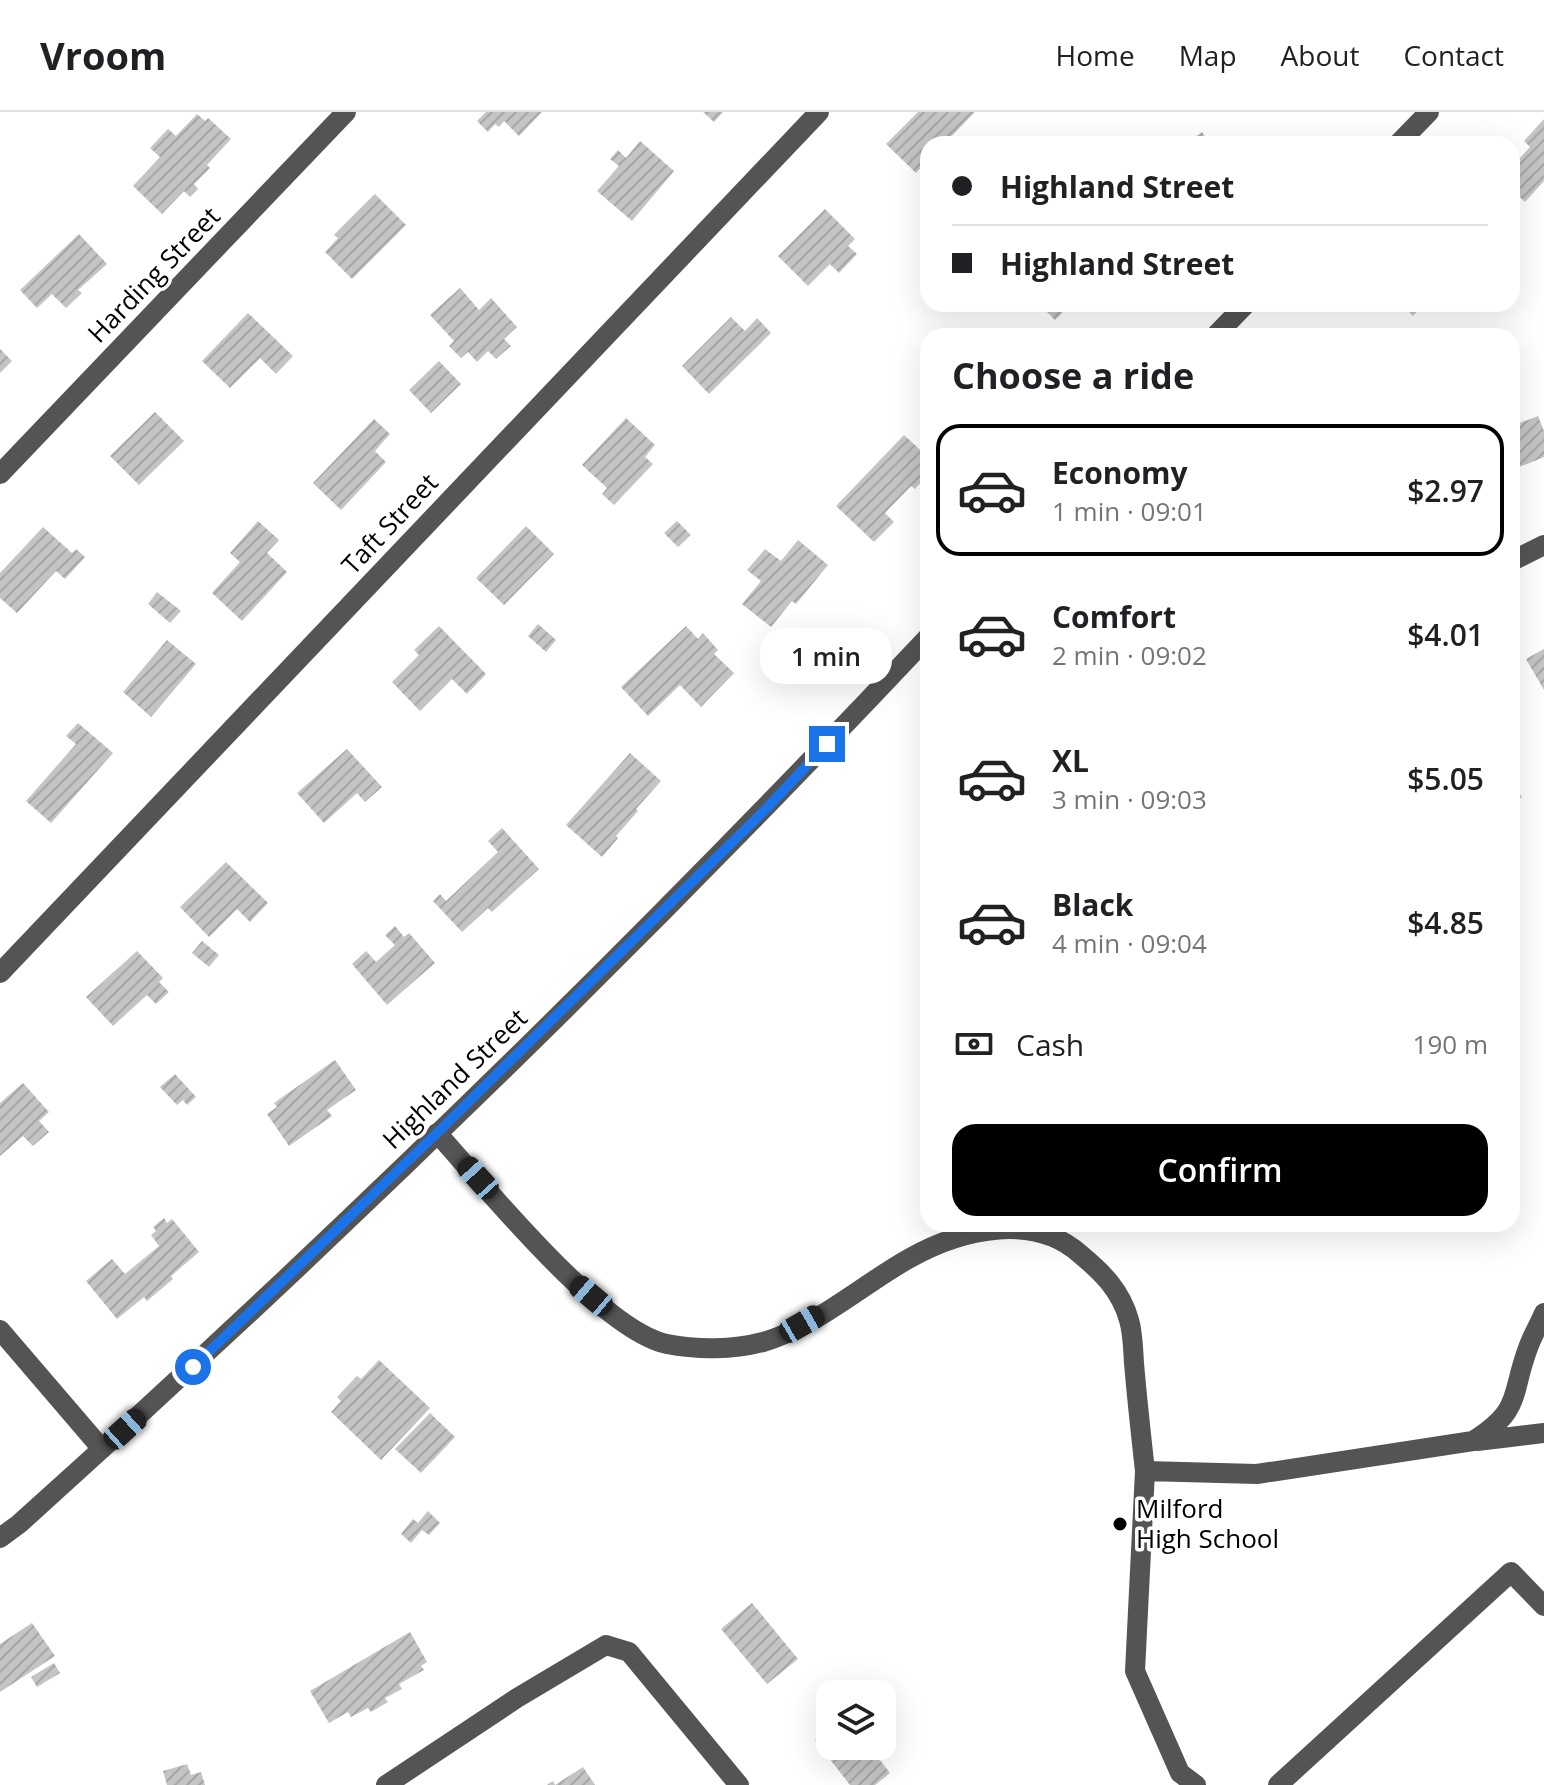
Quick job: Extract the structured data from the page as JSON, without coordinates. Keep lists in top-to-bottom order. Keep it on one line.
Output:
{"streets":{"street":["Harding Street","Taft Street","Highland Street"]},"places":["Milford High School"],"page":{"header":"Vroom","nav":["Home","Map","About","Contact"],"banner":["Highland Street","Highland Street"],"heading":"Choose a ride","list":[{"name":"Economy","note":"1 min · 09:01","value":"$2.97"},{"name":"Comfort","note":"2 min · 09:02","value":"$4.01"},{"name":"XL","note":"3 min · 09:03","value":"$5.05"},{"name":"Black","note":"4 min · 09:04","value":"$4.85"}],"bubble":"1 min","pay":["Cash","190 m"],"buttons":"Confirm"}}
